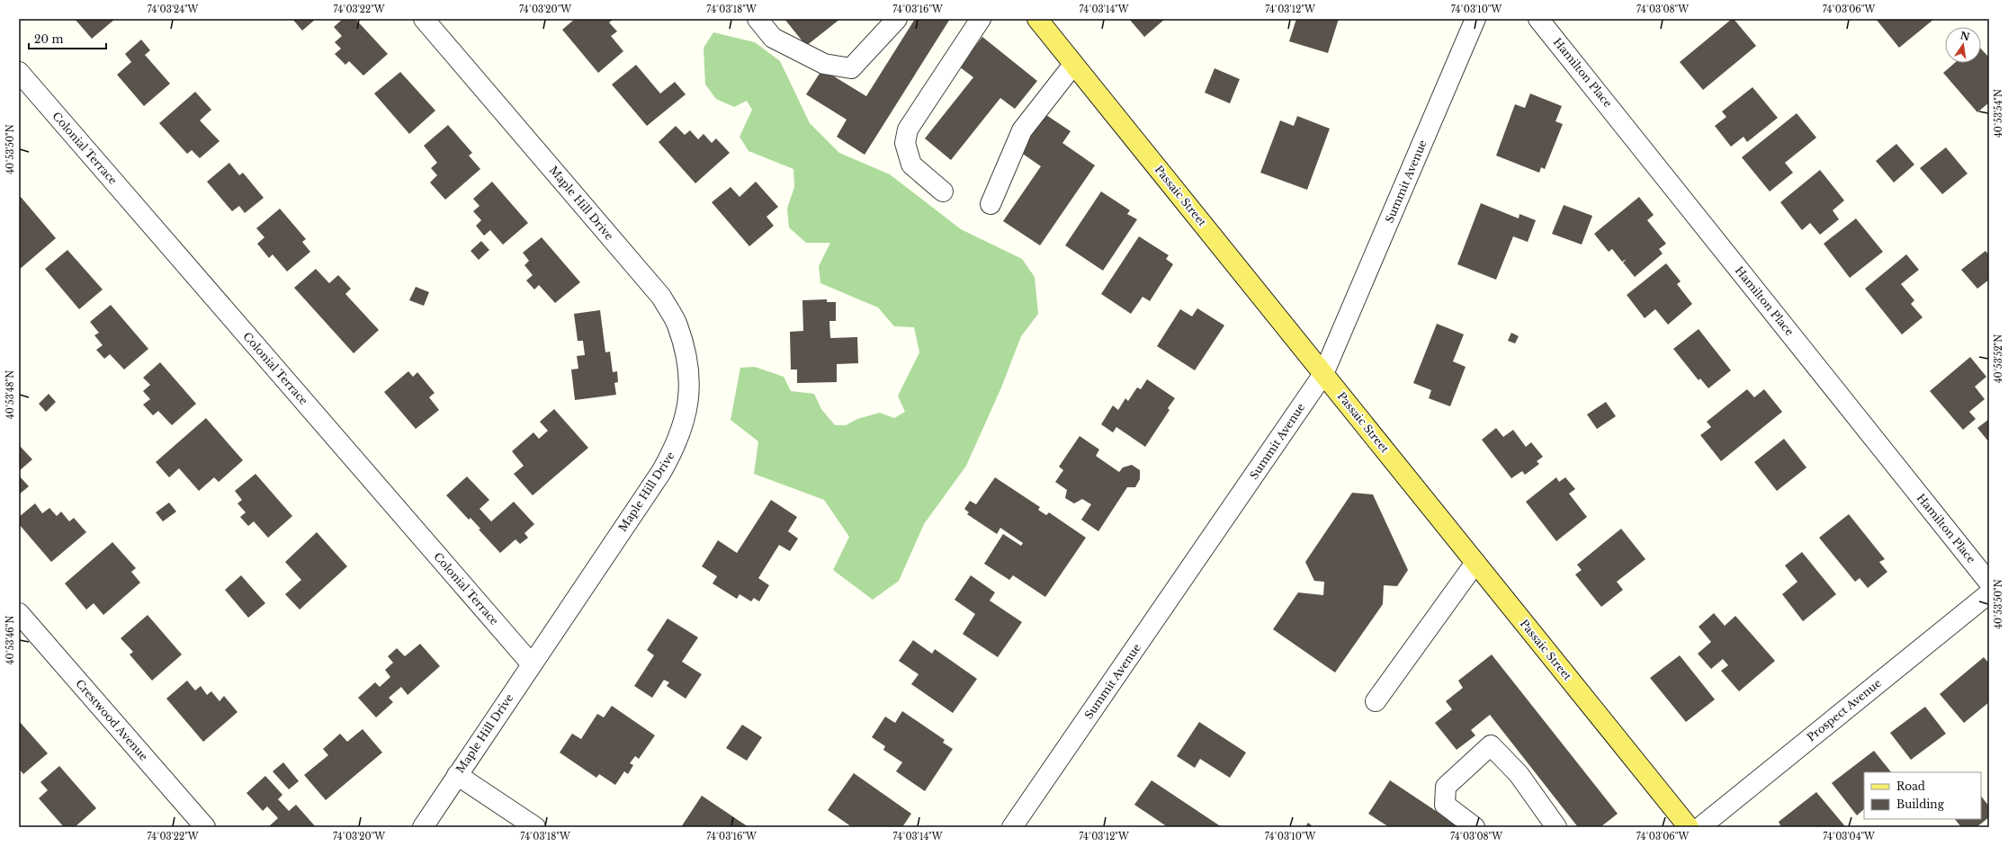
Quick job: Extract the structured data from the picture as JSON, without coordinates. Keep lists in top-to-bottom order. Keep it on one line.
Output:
{"streets":{"main road":["Passaic Street"],"street":["Hamilton Place","Colonial Terrace","Summit Avenue","Maple Hill Drive","Prospect Avenue","Crestwood Avenue"]},"crossings":[["Colonial Terrace","Maple Hill Drive"],["Summit Avenue","Passaic Street"]],"legend":["Road","Building"],"scale_bar":"20 m","north":"top","coordinates":["74°03'24\"W","74°03'22\"W","74°03'20\"W","74°03'18\"W","74°03'16\"W","74°03'14\"W","74°03'12\"W","74°03'10\"W","74°03'08\"W","74°03'06\"W","40°53'54\"N","40°53'50\"N","40°53'52\"N","40°53'48\"N","40°53'46\"N","74°03'04\"W"]}
